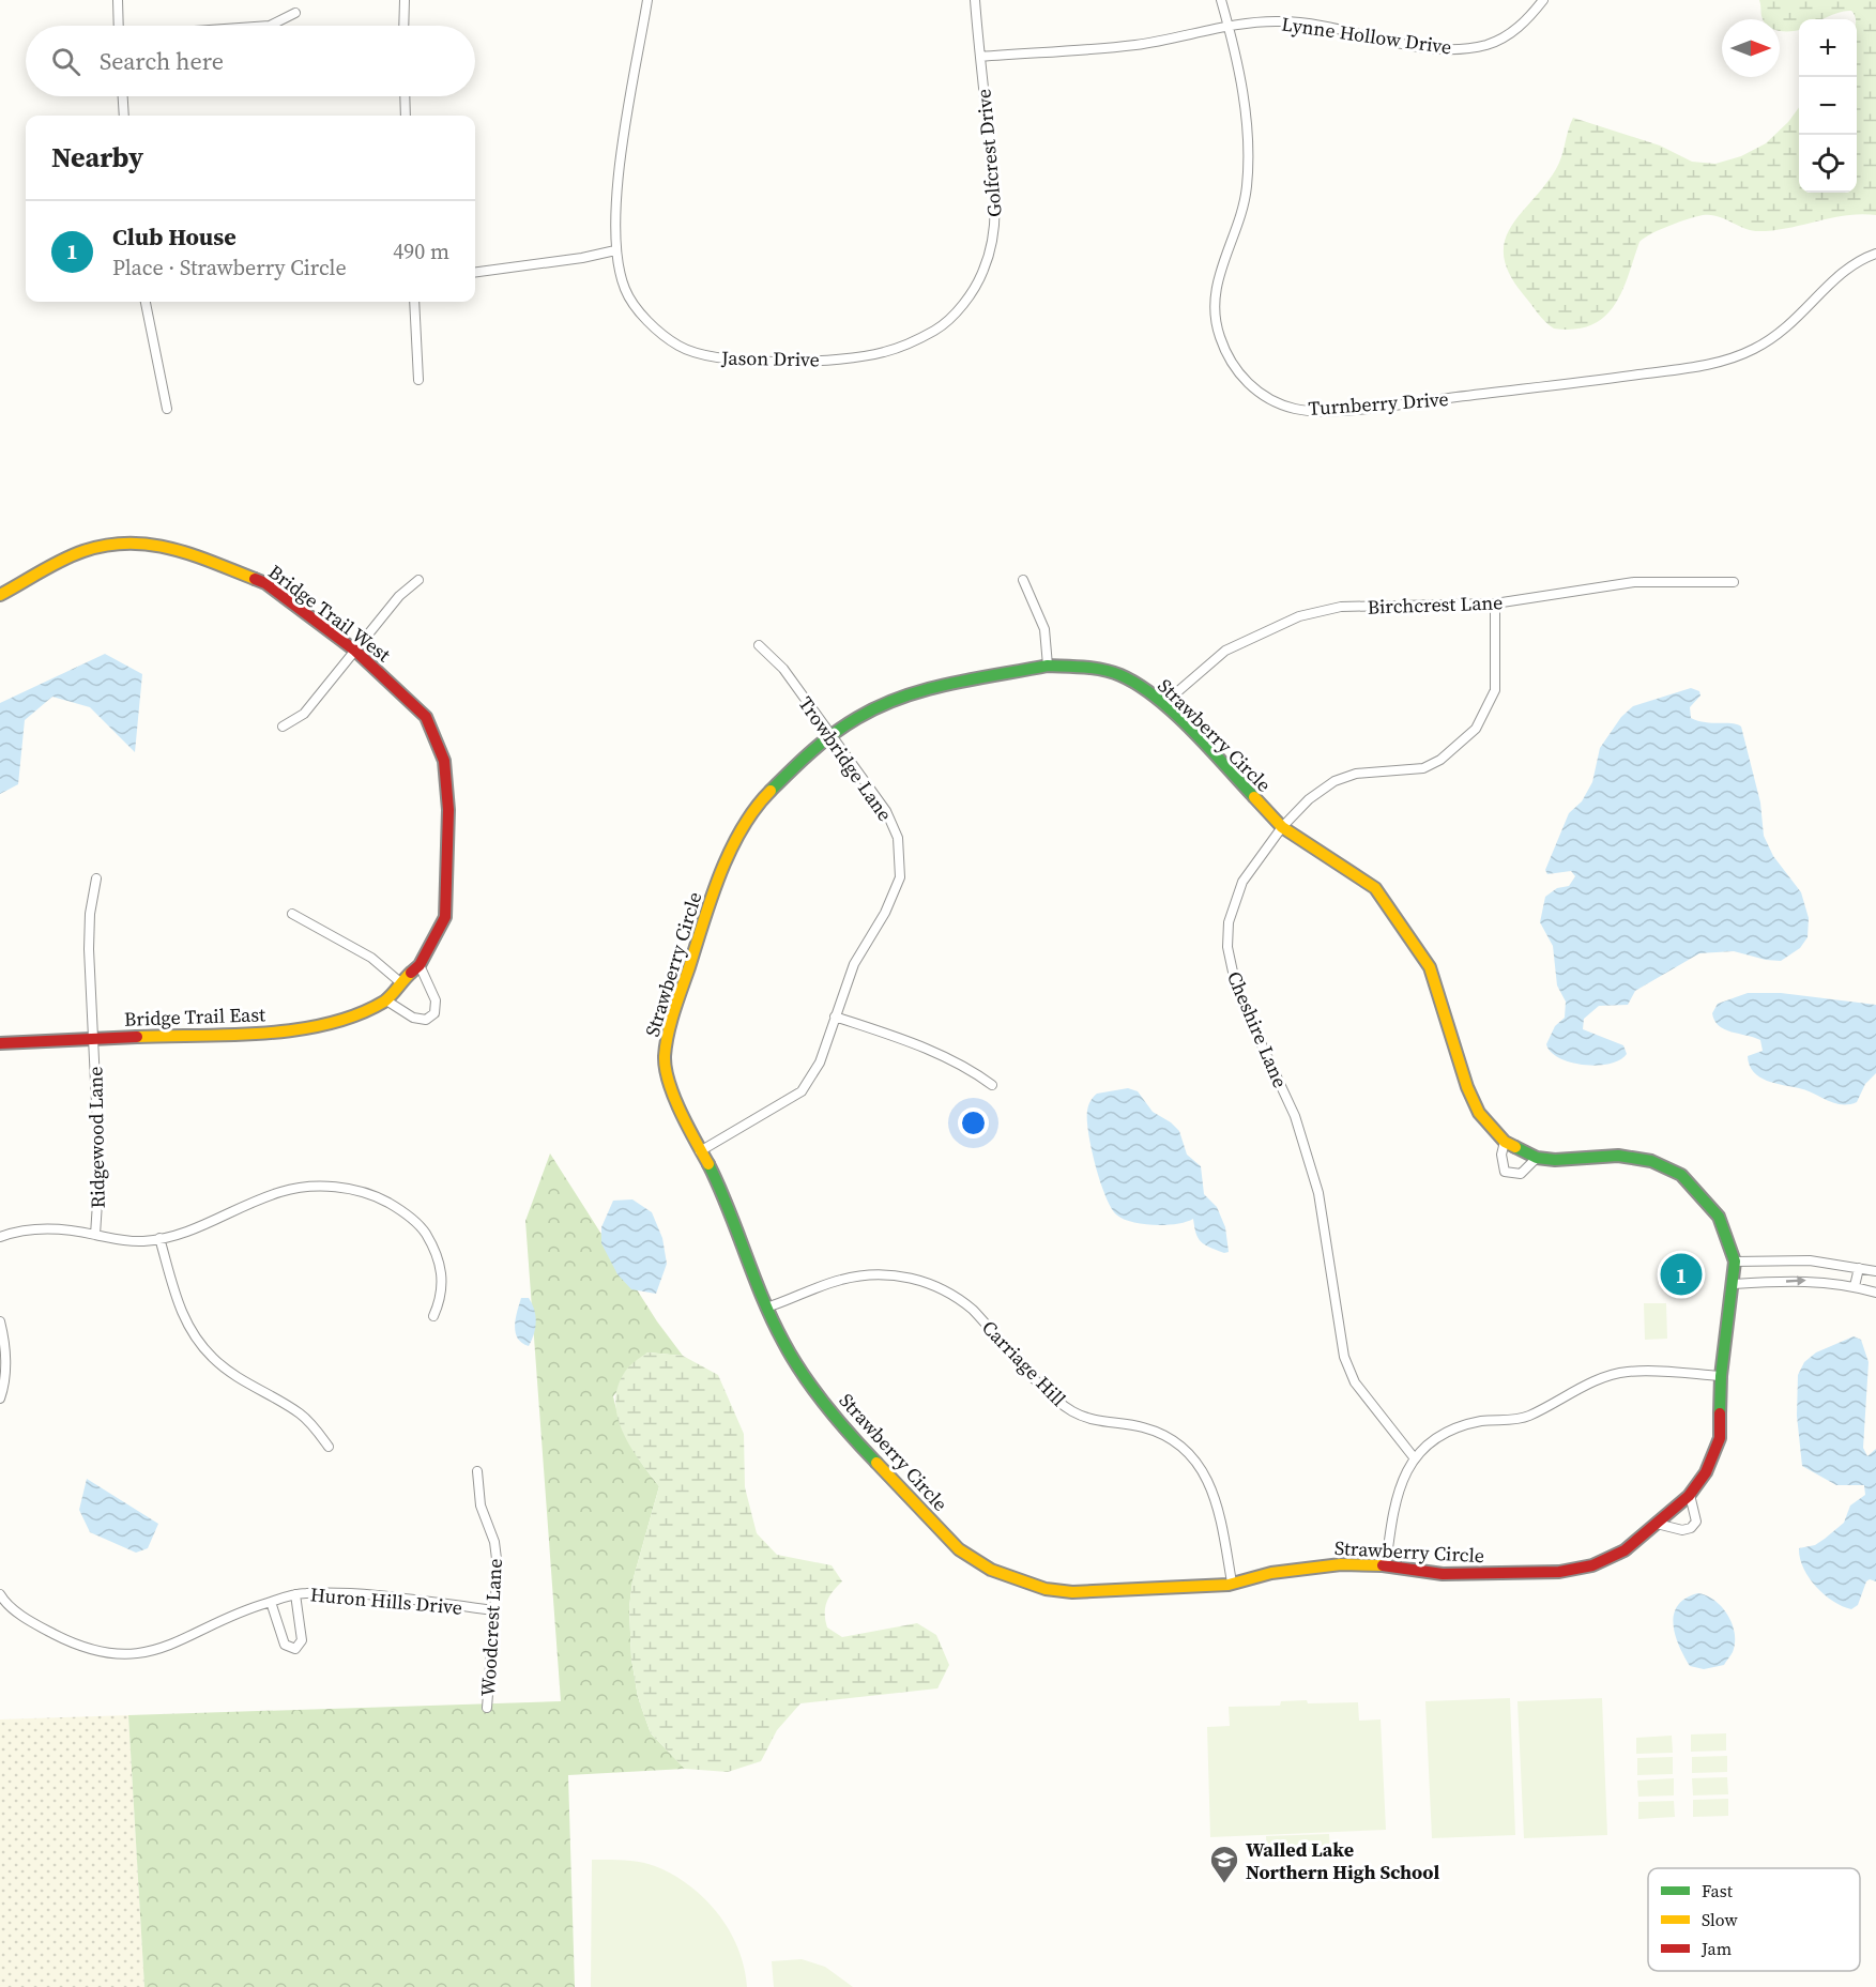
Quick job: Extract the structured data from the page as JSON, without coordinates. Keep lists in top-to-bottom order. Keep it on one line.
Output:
{"streets":{"street":["Lynne Hollow Drive","Golfcrest Drive","Jason Drive","Turnberry Drive","Birchcrest Lane","Bridge Trail West","Strawberry Circle","Trowbridge Lane","Bridge Trail East","Cheshire Lane","Ridgewood Lane","Carriage Hill","Huron Hills Drive","Woodcrest Lane"]},"crossings":[["Lynne Hollow Drive","Golfcrest Drive"],["Lynne Hollow Drive","Turnberry Drive"],["Golfcrest Drive","Jason Drive"],["Birchcrest Lane","Strawberry Circle"],["Birchcrest Lane","Cheshire Lane"],["Bridge Trail West","Bridge Trail East"],["Strawberry Circle","Trowbridge Lane"],["Strawberry Circle","Cheshire Lane"],["Strawberry Circle","Carriage Hill"],["Bridge Trail East","Ridgewood Lane"],["Huron Hills Drive","Woodcrest Lane"]],"places":{"school or university":["Walled Lake Northern High School"]},"legend":["Fast","Slow","Jam"],"north":"right","page":{"map_buttons":["+","−"],"search":"Search here","heading":"Nearby","list":[{"mark":"1","name":"Club House","note":"Place · Strawberry Circle","value":"490 m"}],"pins":"1"}}
